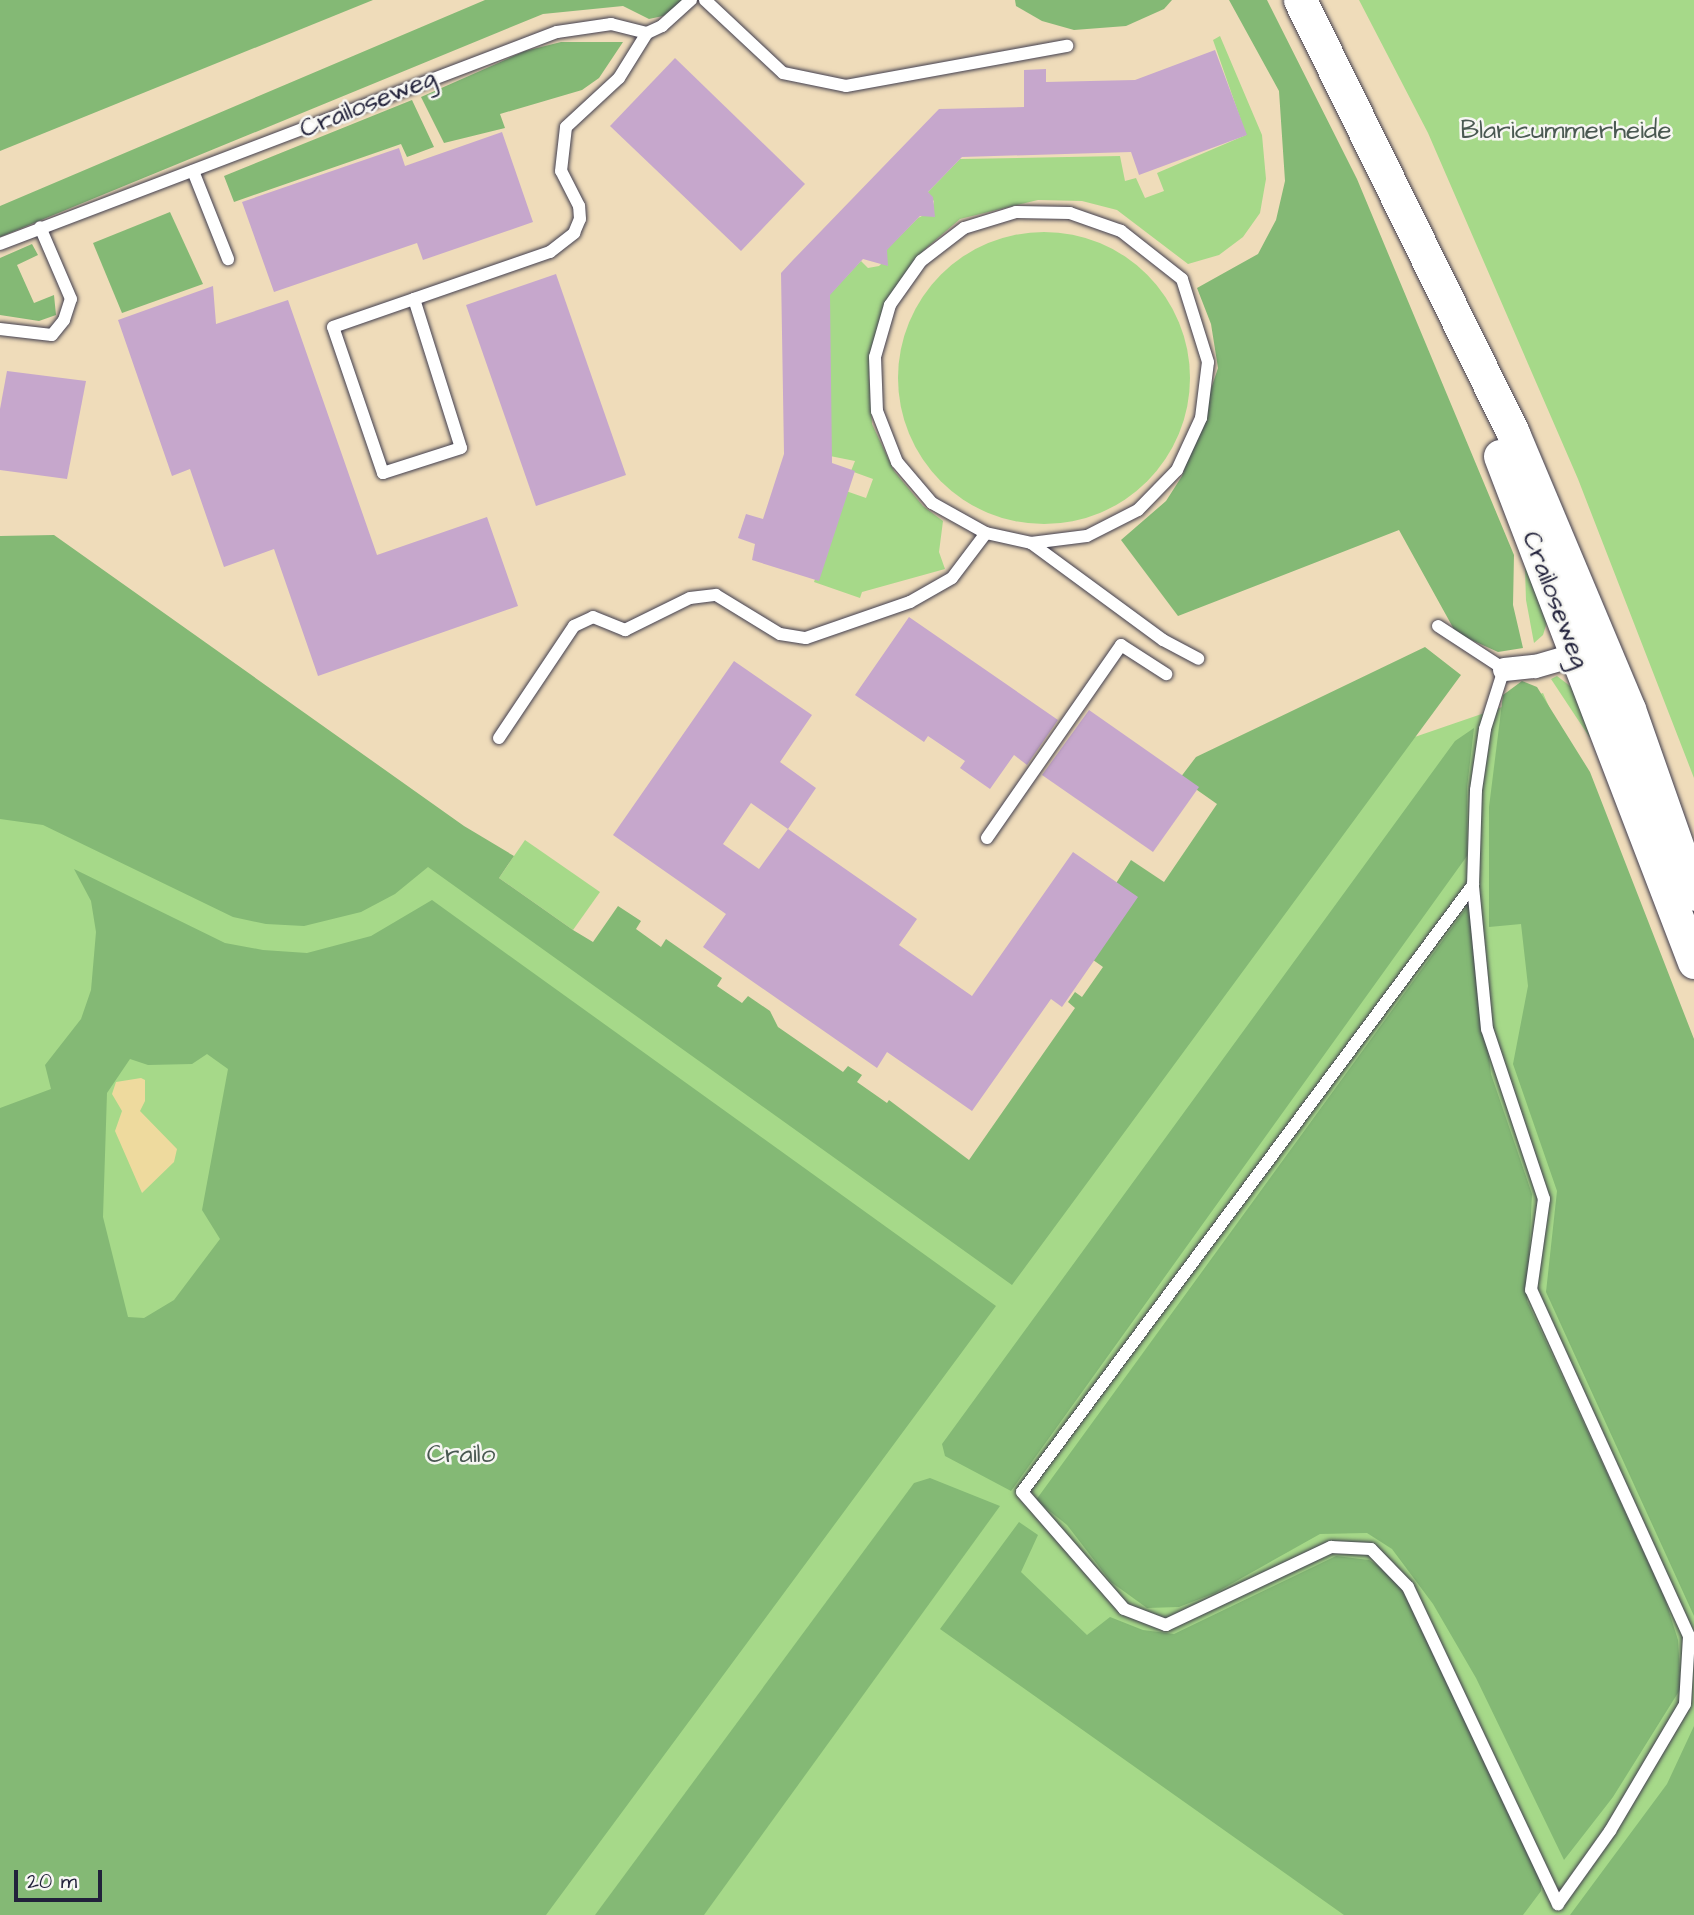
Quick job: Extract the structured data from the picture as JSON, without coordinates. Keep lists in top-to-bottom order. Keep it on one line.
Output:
{"streets":{"main road":["Crailoseweg"]},"parks":["Blaricummerheide","Crailo"],"scale_bar":"20 m"}
